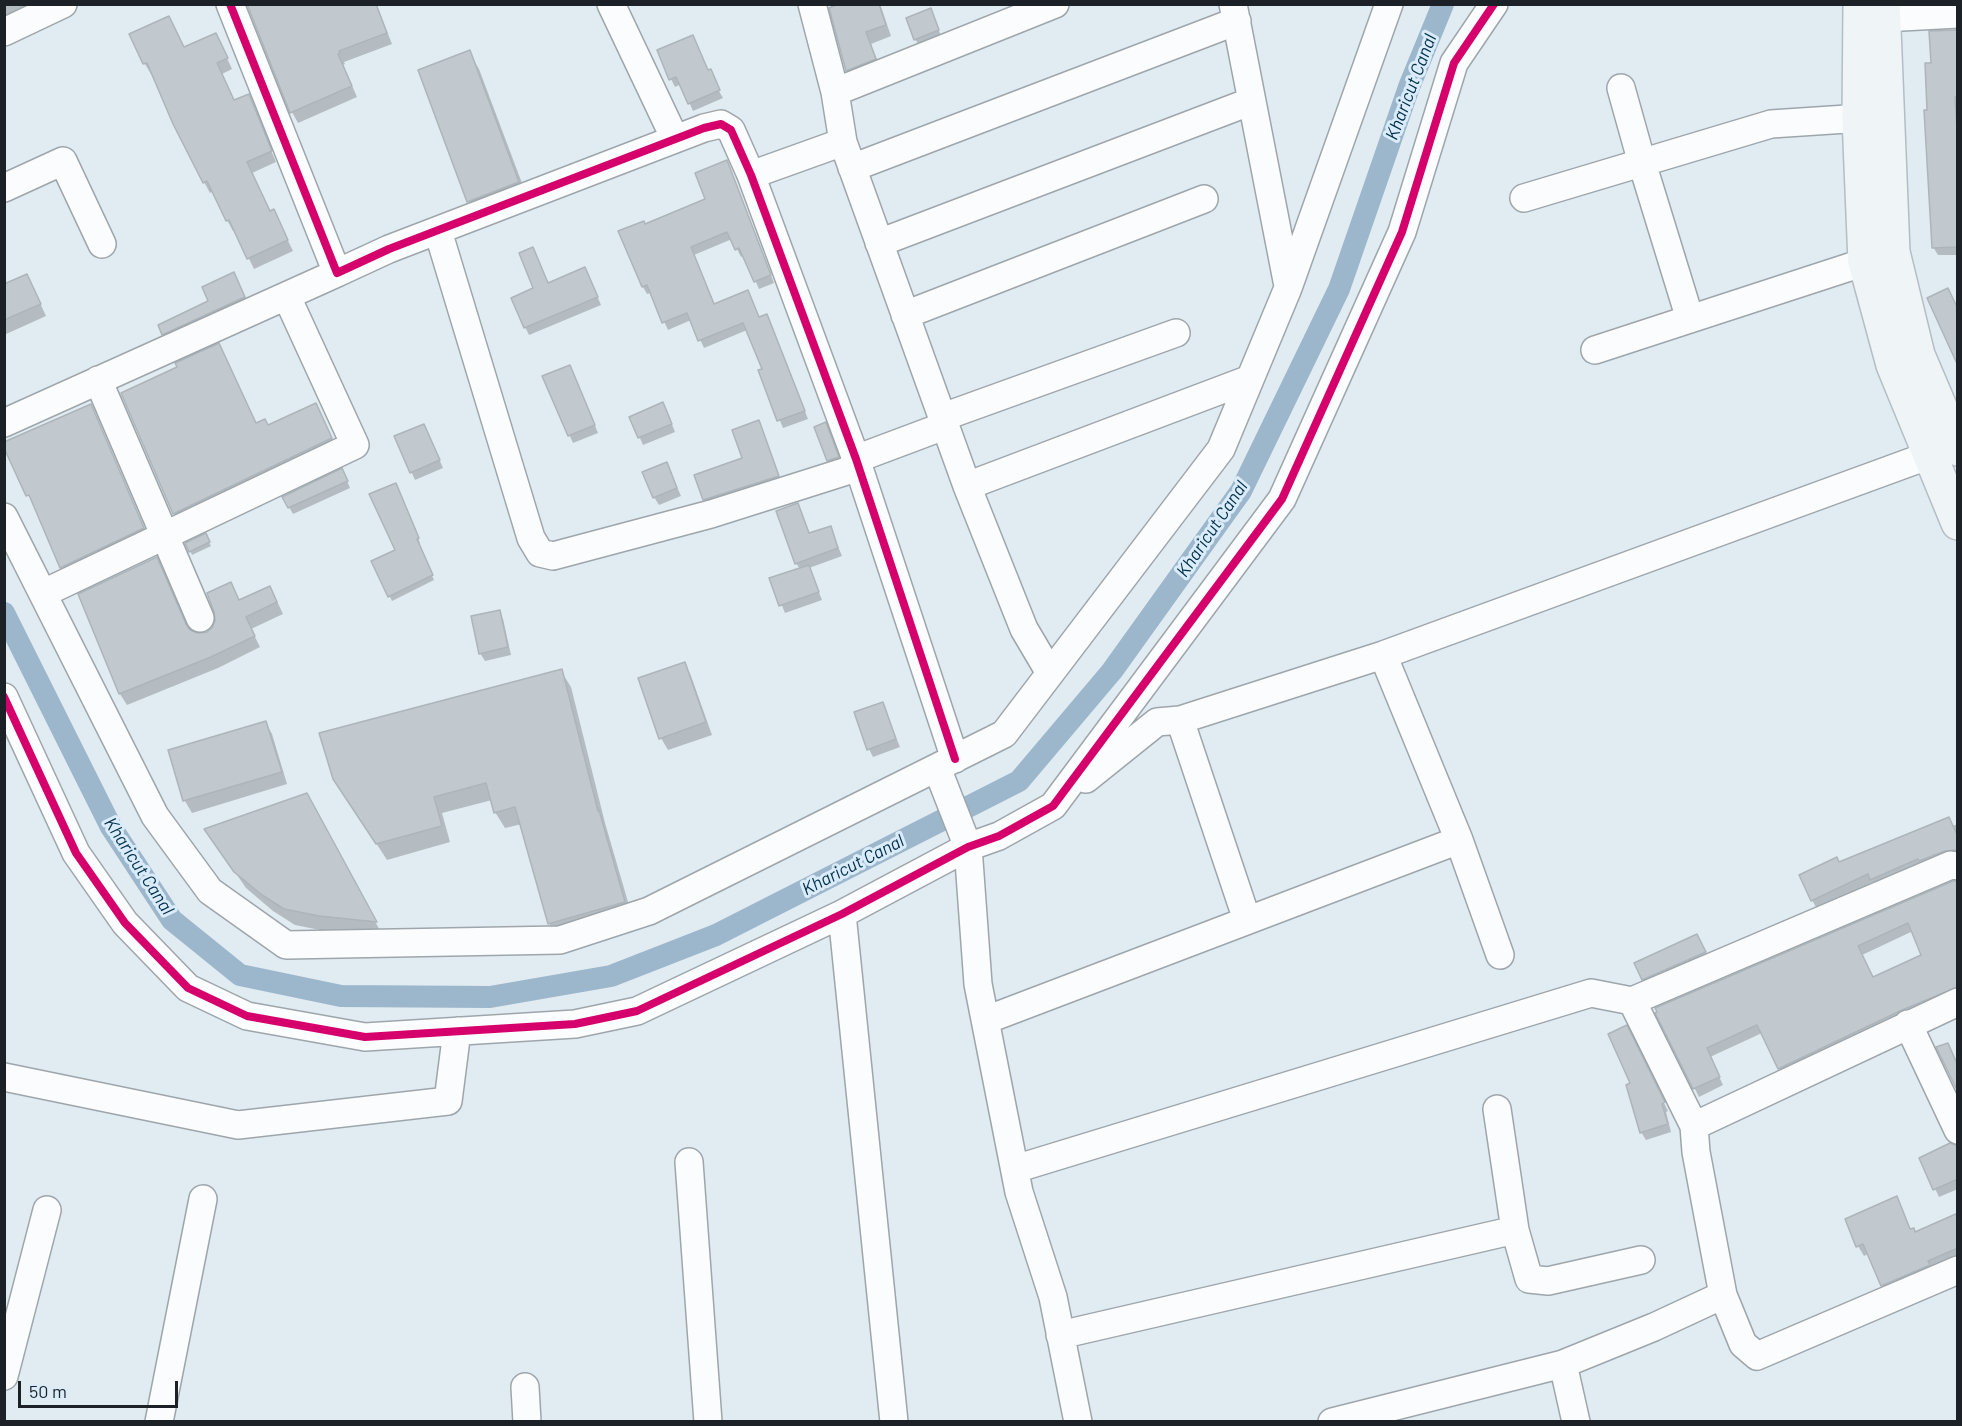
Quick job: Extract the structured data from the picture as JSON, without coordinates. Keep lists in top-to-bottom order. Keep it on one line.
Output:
{"water":["Kharicut Canal"],"scale_bar":"50 m"}
